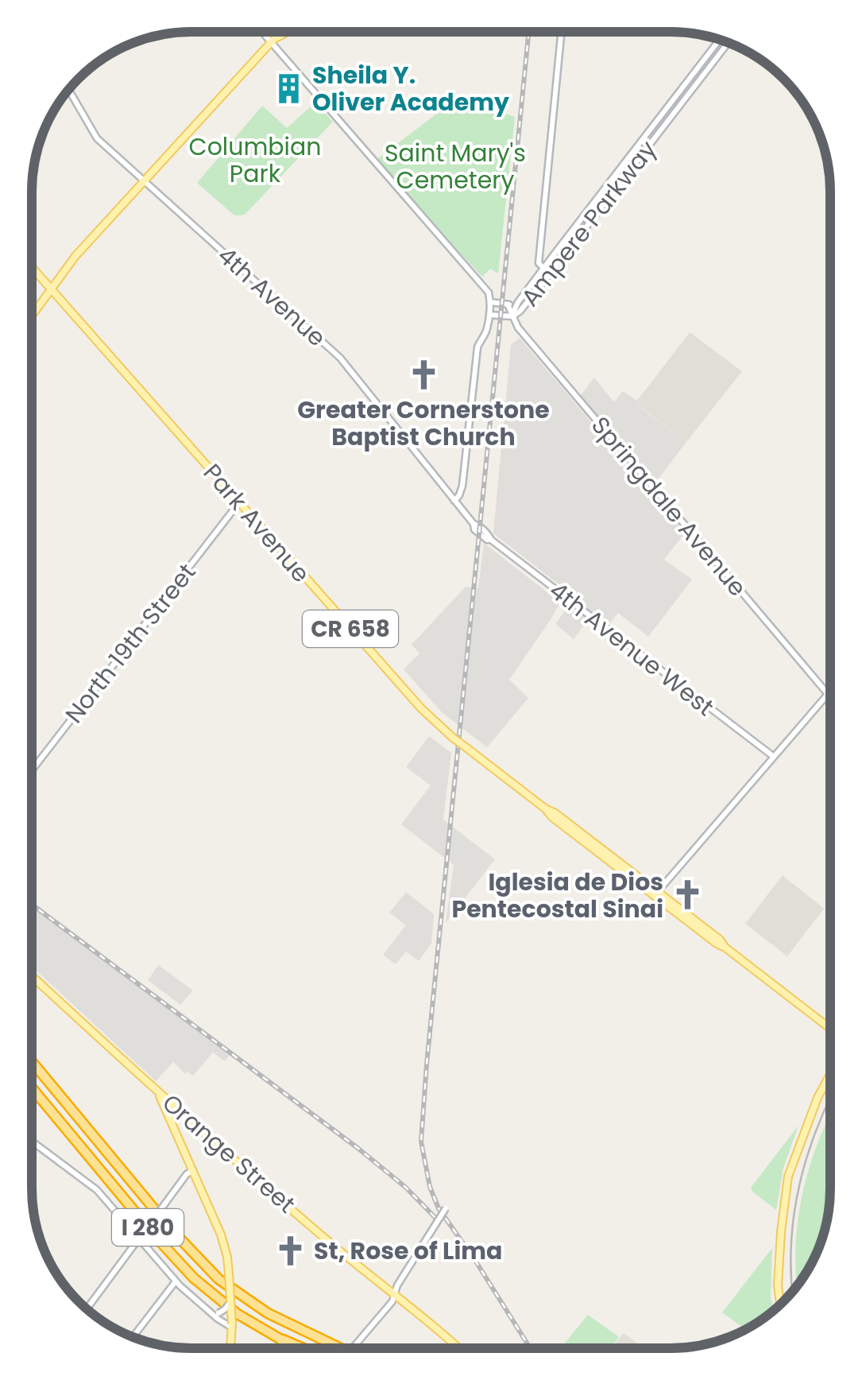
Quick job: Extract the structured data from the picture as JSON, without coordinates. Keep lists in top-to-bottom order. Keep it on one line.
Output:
{"streets":{"highway":["I 280"],"main road":["Park Avenue","CR 658","Orange Street"],"street":["Ampere Parkway","4th Avenue","Springdale Avenue","North 19th Street","4th Avenue West"]},"crossings":[["Ampere Parkway","Springdale Avenue"],["4th Avenue","4th Avenue West"],["Park Avenue","North 19th Street"]],"parks":["Columbian Park","Saint Mary's Cemetery"],"places":{"building":["Sheila Y. Oliver Academy"],"church":["Greater Cornerstone Baptist Church","Iglesia de Dios Pentecostal Sinai","St, Rose of Lima"]}}
